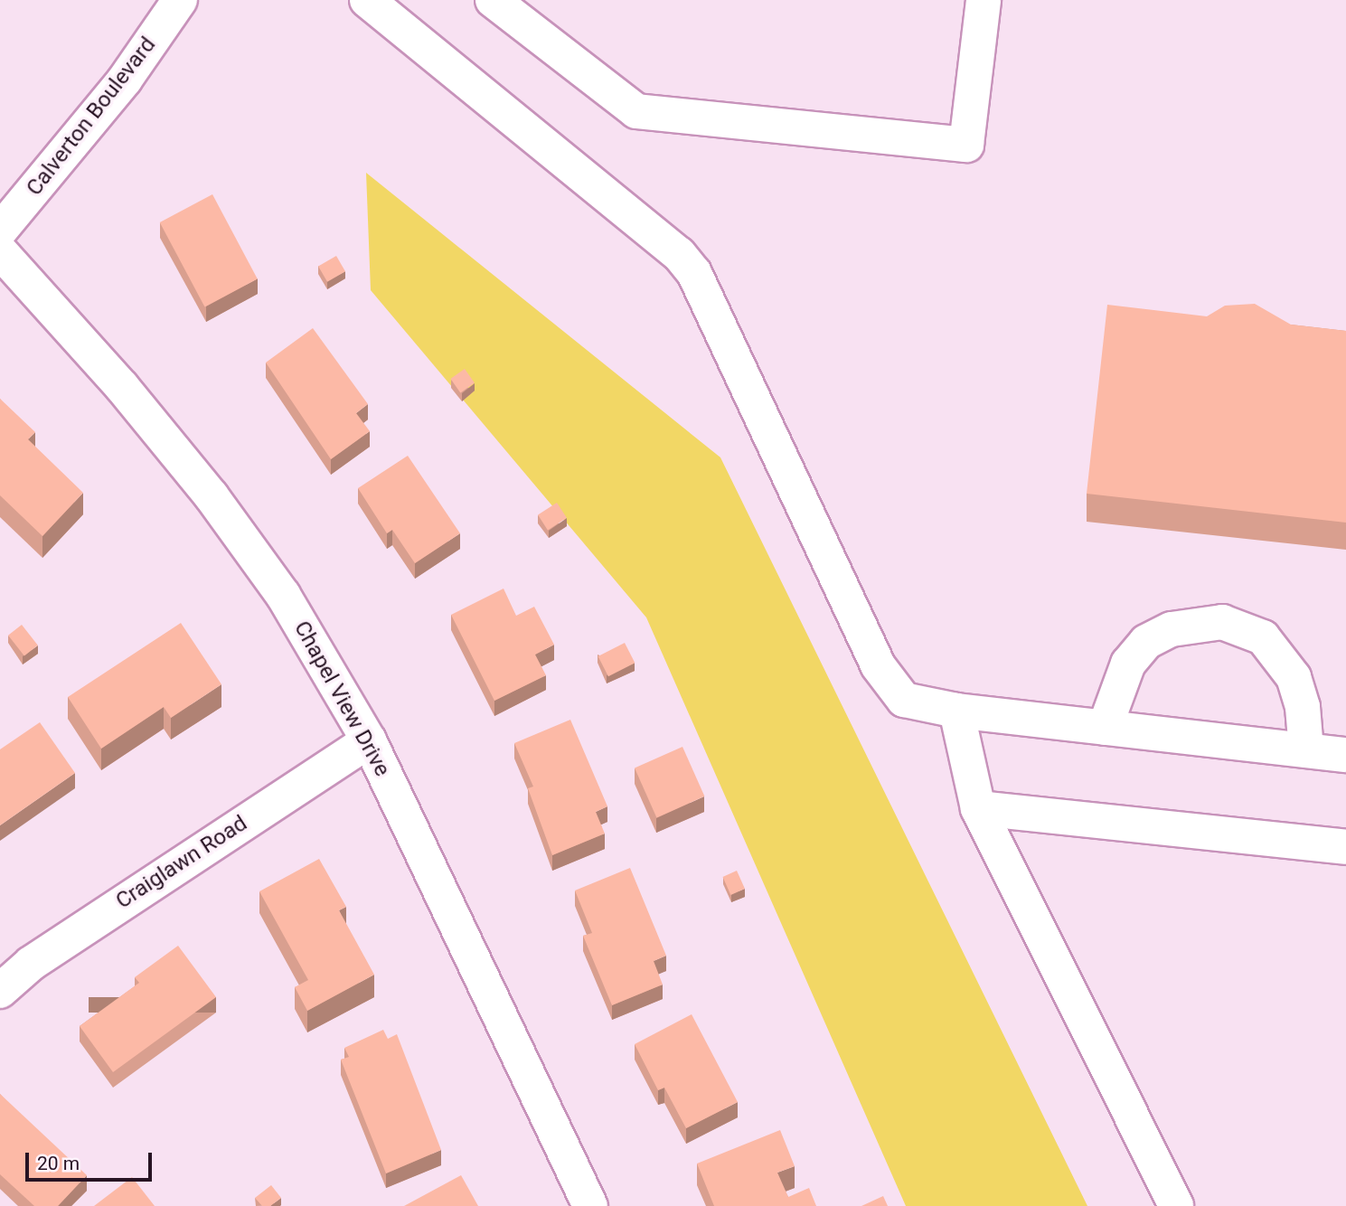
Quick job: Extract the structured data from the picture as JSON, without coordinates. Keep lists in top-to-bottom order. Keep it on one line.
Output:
{"streets":{"street":["Calverton Boulevard","Chapel View Drive","Craiglawn Road"]},"crossings":[["Chapel View Drive","Craiglawn Road"]],"scale_bar":"20 m"}
